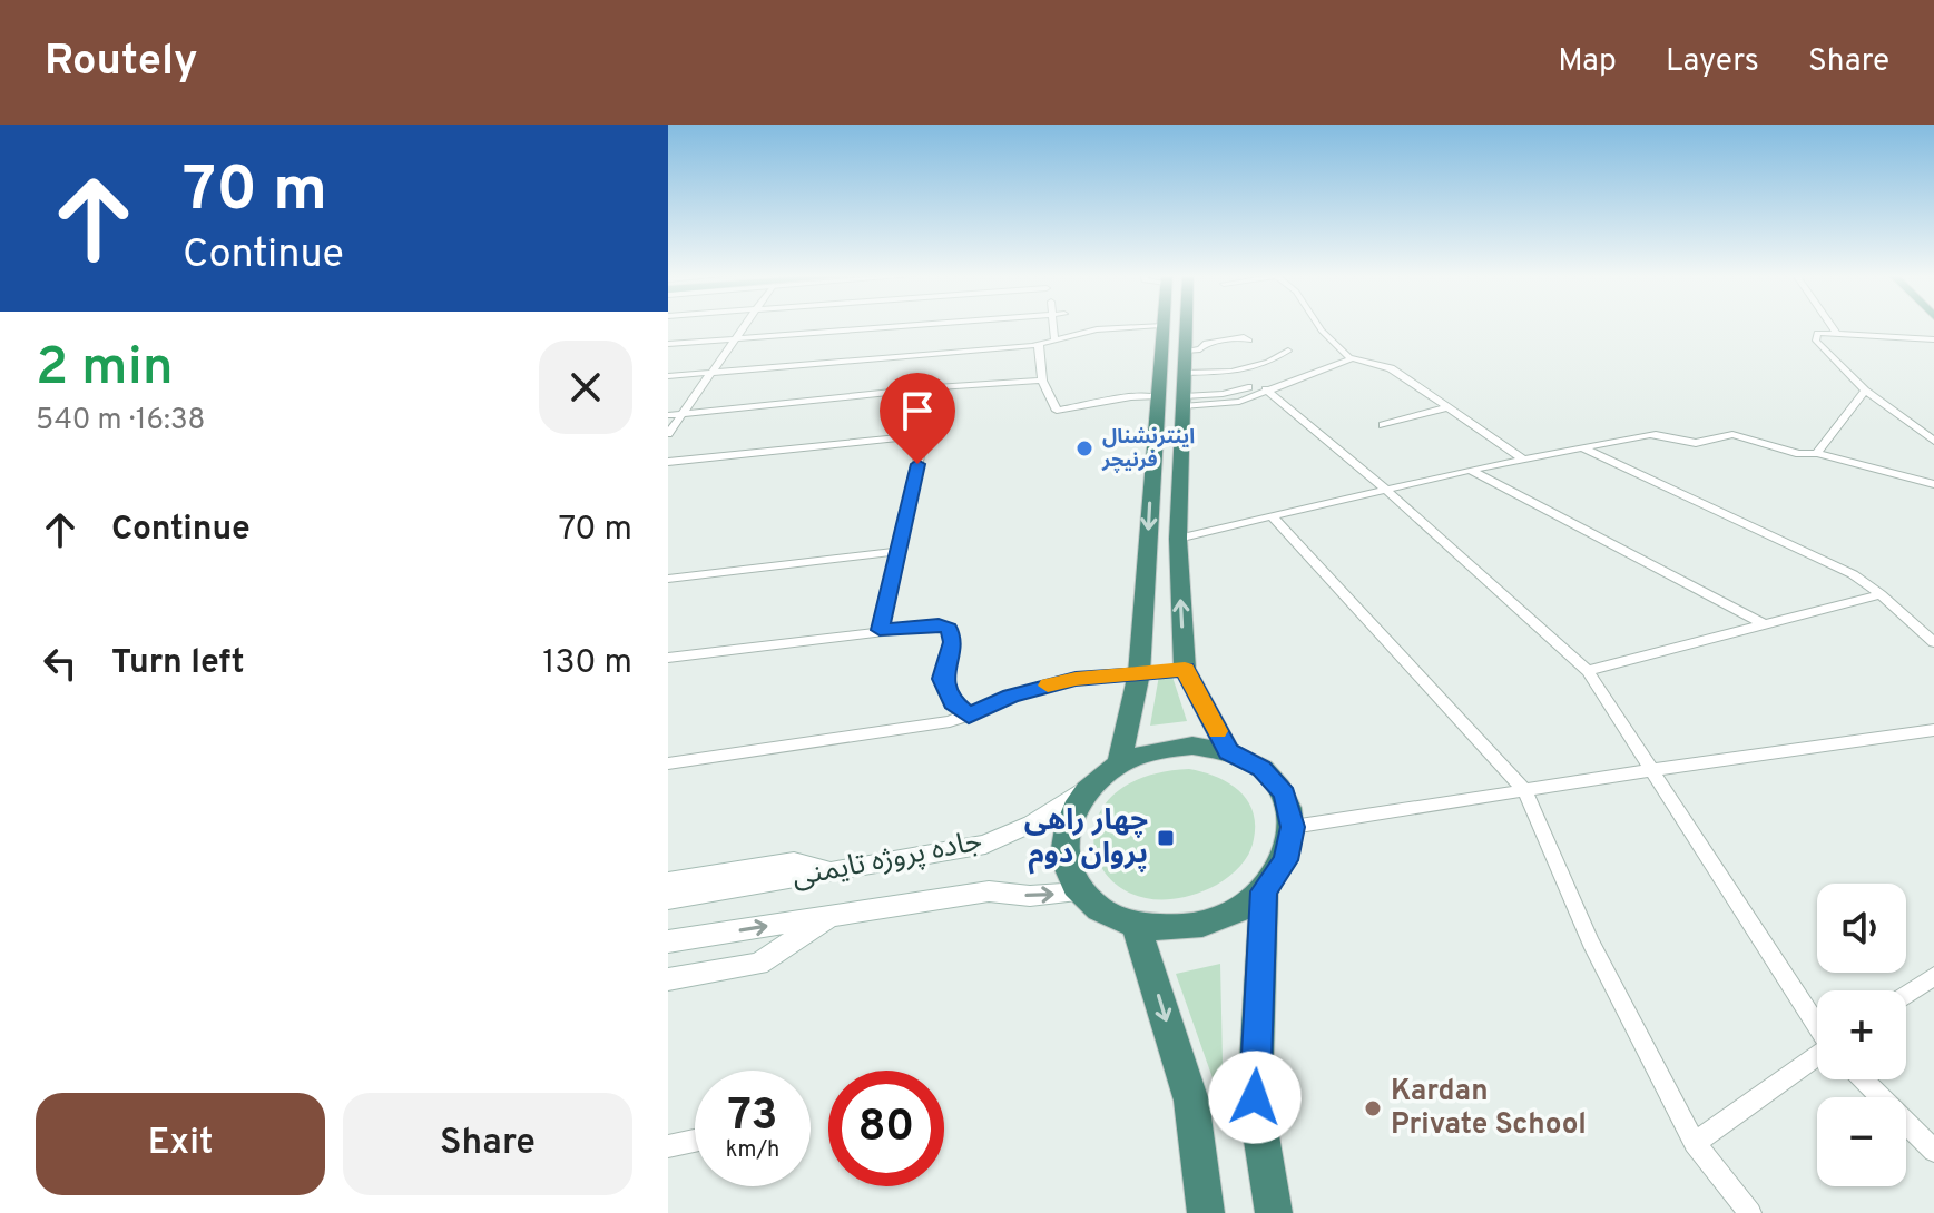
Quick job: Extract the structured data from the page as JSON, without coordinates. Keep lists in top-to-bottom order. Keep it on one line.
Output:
{"streets":{"main road":["جاده پروژه تایمنی"]},"places":{"other":["اینترنشنال فرنیچر","Kardan Private School"],"transit":["چهار راهی پروان دوم"]},"page":{"header":"Routely","nav":["Map","Layers","Share"],"turn":["70 m","Continue"],"heading":["2 min","540 m · 16:38"],"list":[{"name":"Continue","value":"70 m"},{"name":"Turn left","value":"130 m"}],"map_buttons":["+","−"],"speed":"73 km/h","limit":"80","buttons":["Exit","Share"]}}
